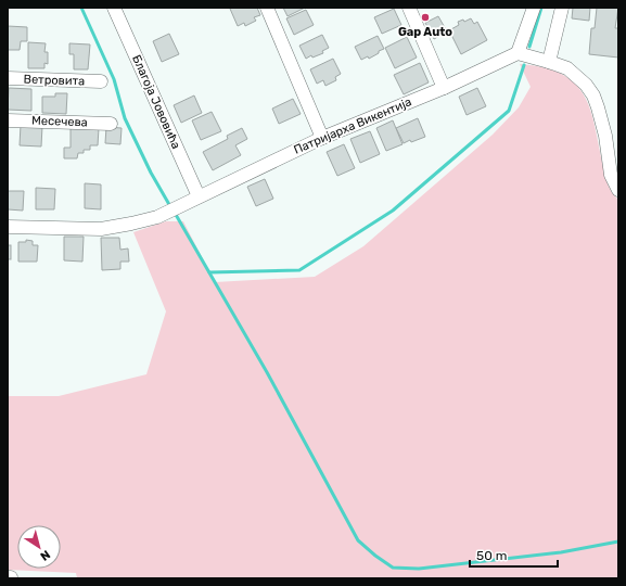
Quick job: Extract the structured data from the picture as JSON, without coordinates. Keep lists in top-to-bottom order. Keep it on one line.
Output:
{"streets":{"street":["Ветровита","Благоја Јововића","Месечева","Патријарха Викентија"]},"crossings":[["Благоја Јововића","Патријарха Викентија"]],"places":["Gap Auto"],"scale_bar":"50 m","north":"bottom right"}
